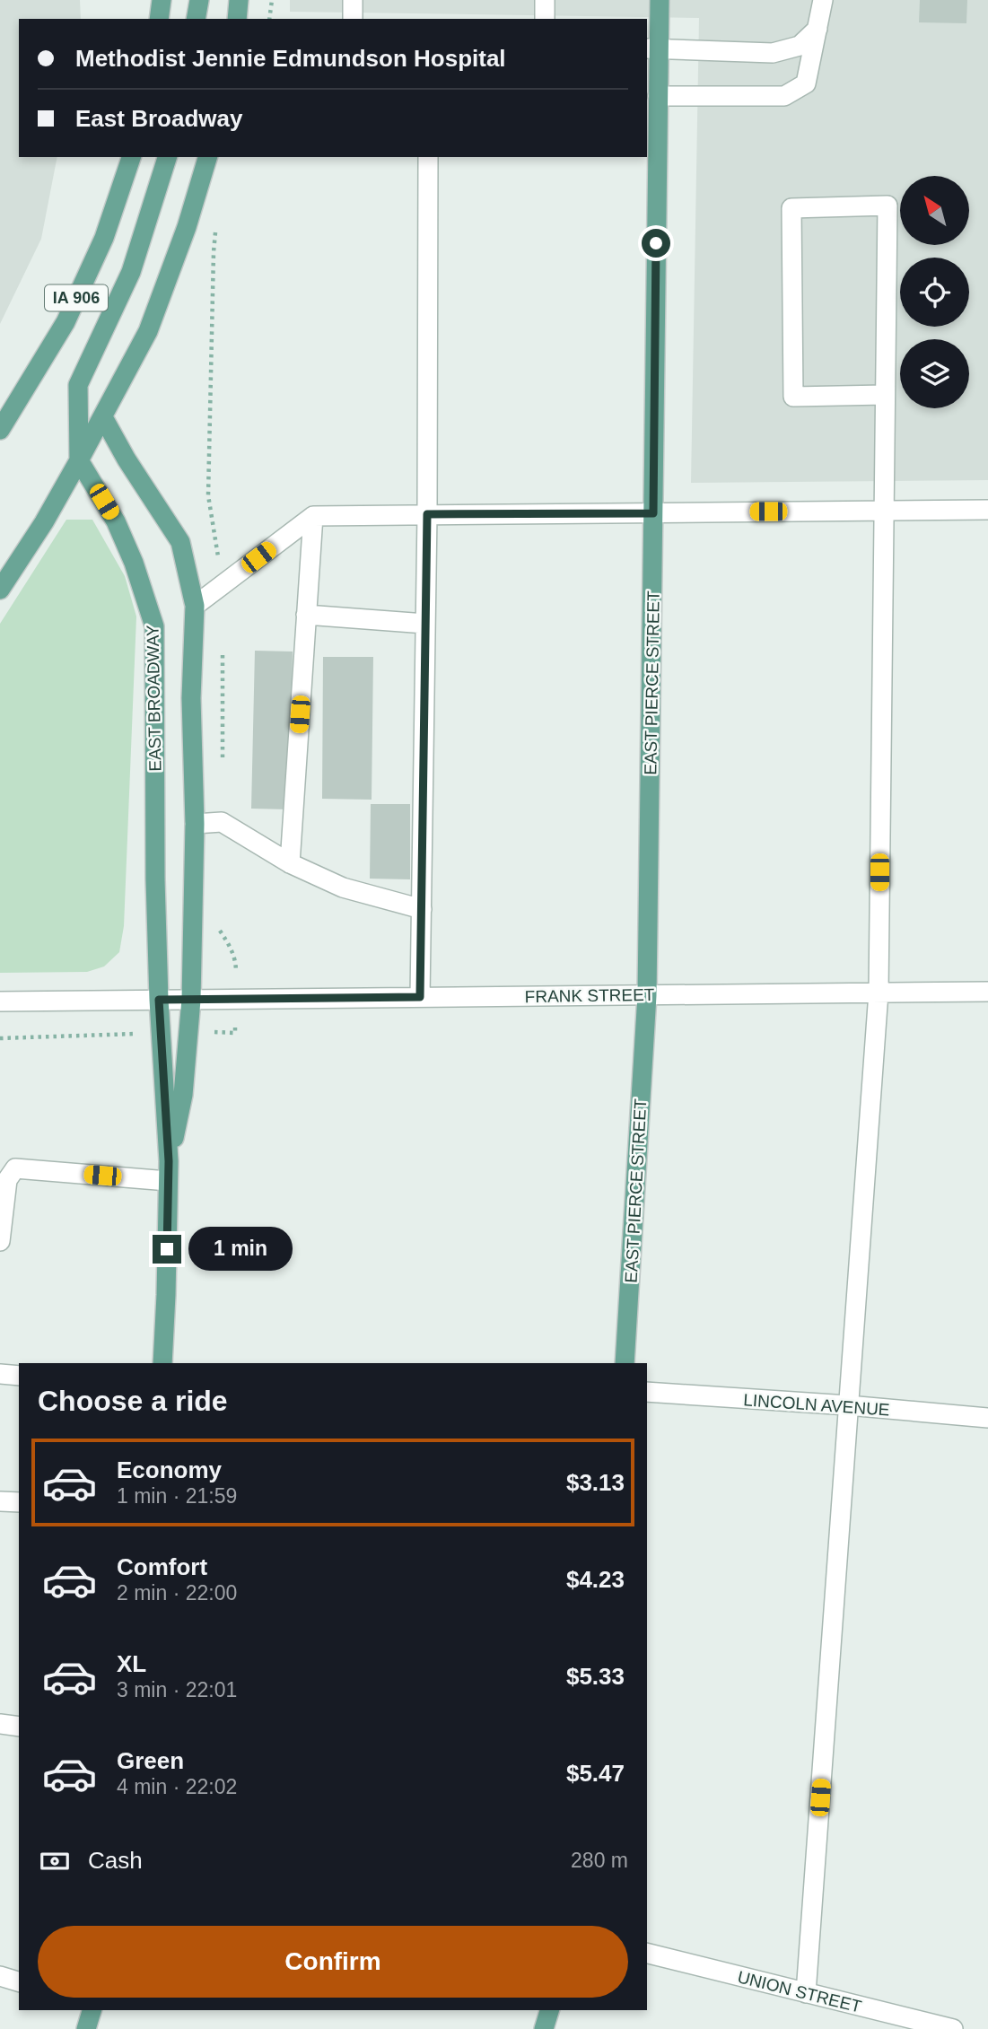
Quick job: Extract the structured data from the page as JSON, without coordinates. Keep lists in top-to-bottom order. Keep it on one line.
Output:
{"streets":{"main road":["IA 906","EAST PIERCE STREET","EAST BROADWAY"],"street":["FRANK STREET","LINCOLN AVENUE","UNION STREET"]},"crossings":[["EAST PIERCE STREET","FRANK STREET"],["EAST BROADWAY","FRANK STREET"]],"north":"top left","page":{"banner":["Methodist Jennie Edmundson Hospital","East Broadway"],"bubble":"1 min","heading":"Choose a ride","list":[{"name":"Economy","note":"1 min · 21:59","value":"$3.13"},{"name":"Comfort","note":"2 min · 22:00","value":"$4.23"},{"name":"XL","note":"3 min · 22:01","value":"$5.33"},{"name":"Green","note":"4 min · 22:02","value":"$5.47"}],"pay":["Cash","280 m"],"buttons":"Confirm"}}
